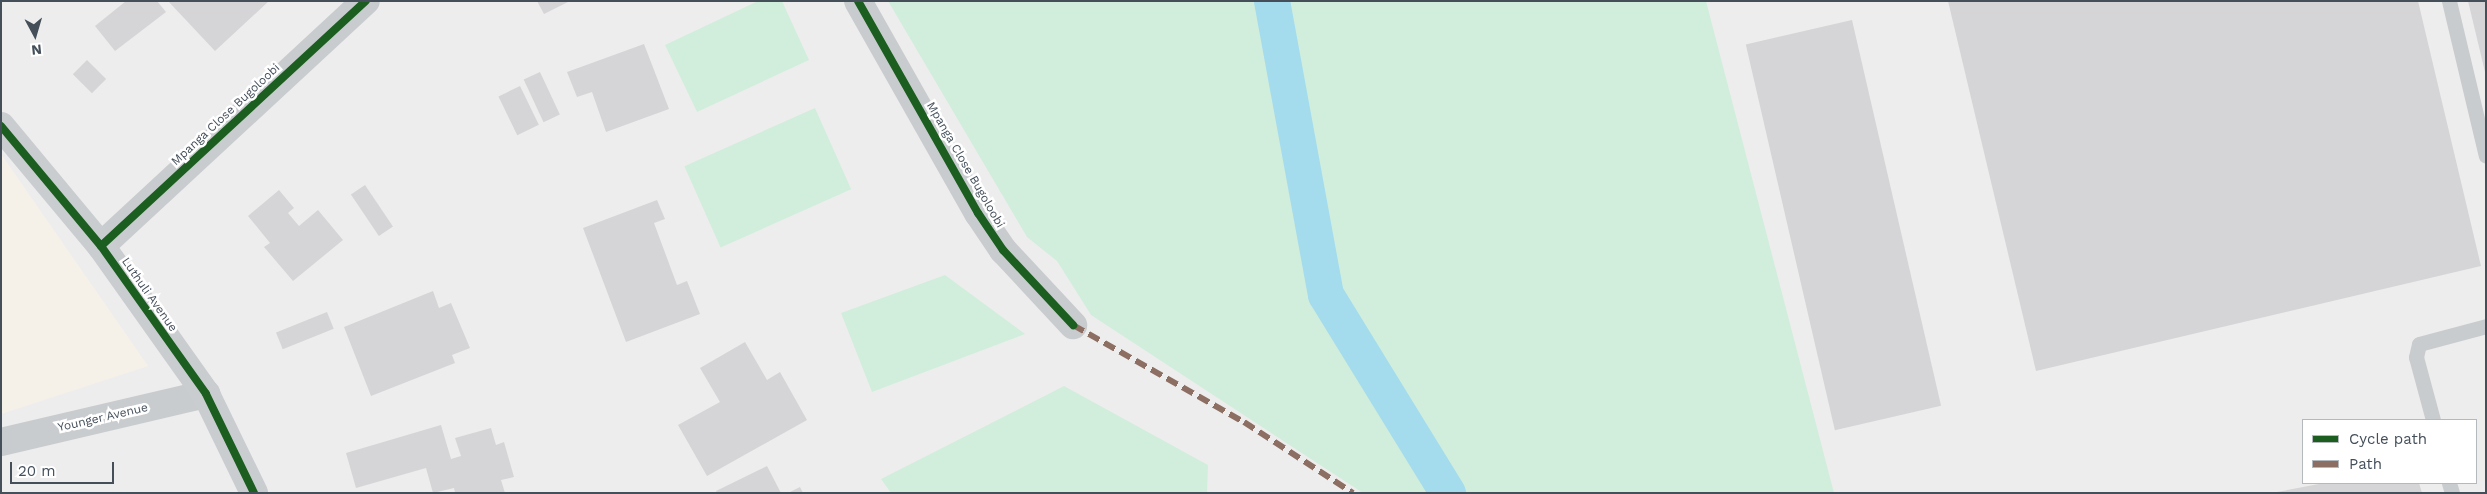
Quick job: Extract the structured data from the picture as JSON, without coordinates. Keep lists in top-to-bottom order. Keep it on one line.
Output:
{"streets":{"street":["Mpanga Close Bugoloobi","Luthuli Avenue","Younger Avenue"]},"crossings":[["Mpanga Close Bugoloobi","Luthuli Avenue"],["Luthuli Avenue","Younger Avenue"]],"legend":["Cycle path","Path"],"scale_bar":"20 m","north":"bottom"}
